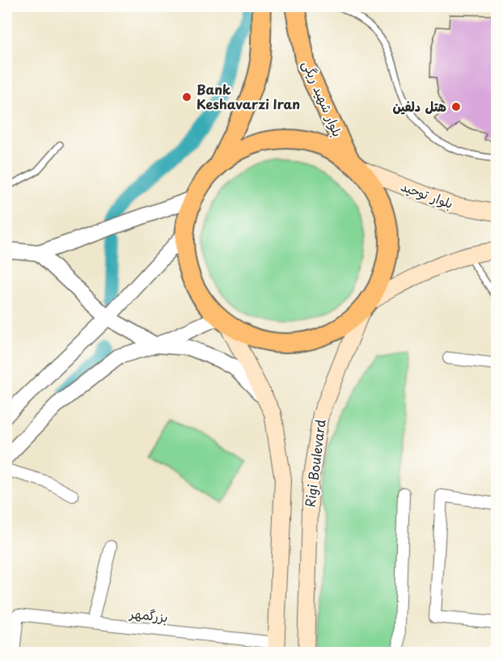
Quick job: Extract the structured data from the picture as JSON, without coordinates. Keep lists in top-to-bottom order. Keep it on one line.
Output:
{"streets":{"highway":["بلوار شهید ریگی"],"main road":["بلوار توحید","Rigi Boulevard"],"street":["بزرگمهر"]},"crossings":[["بلوار شهید ریگی","بلوار توحید"]],"places":["Bank Keshavarzi Iran","هتل دلفین"]}
